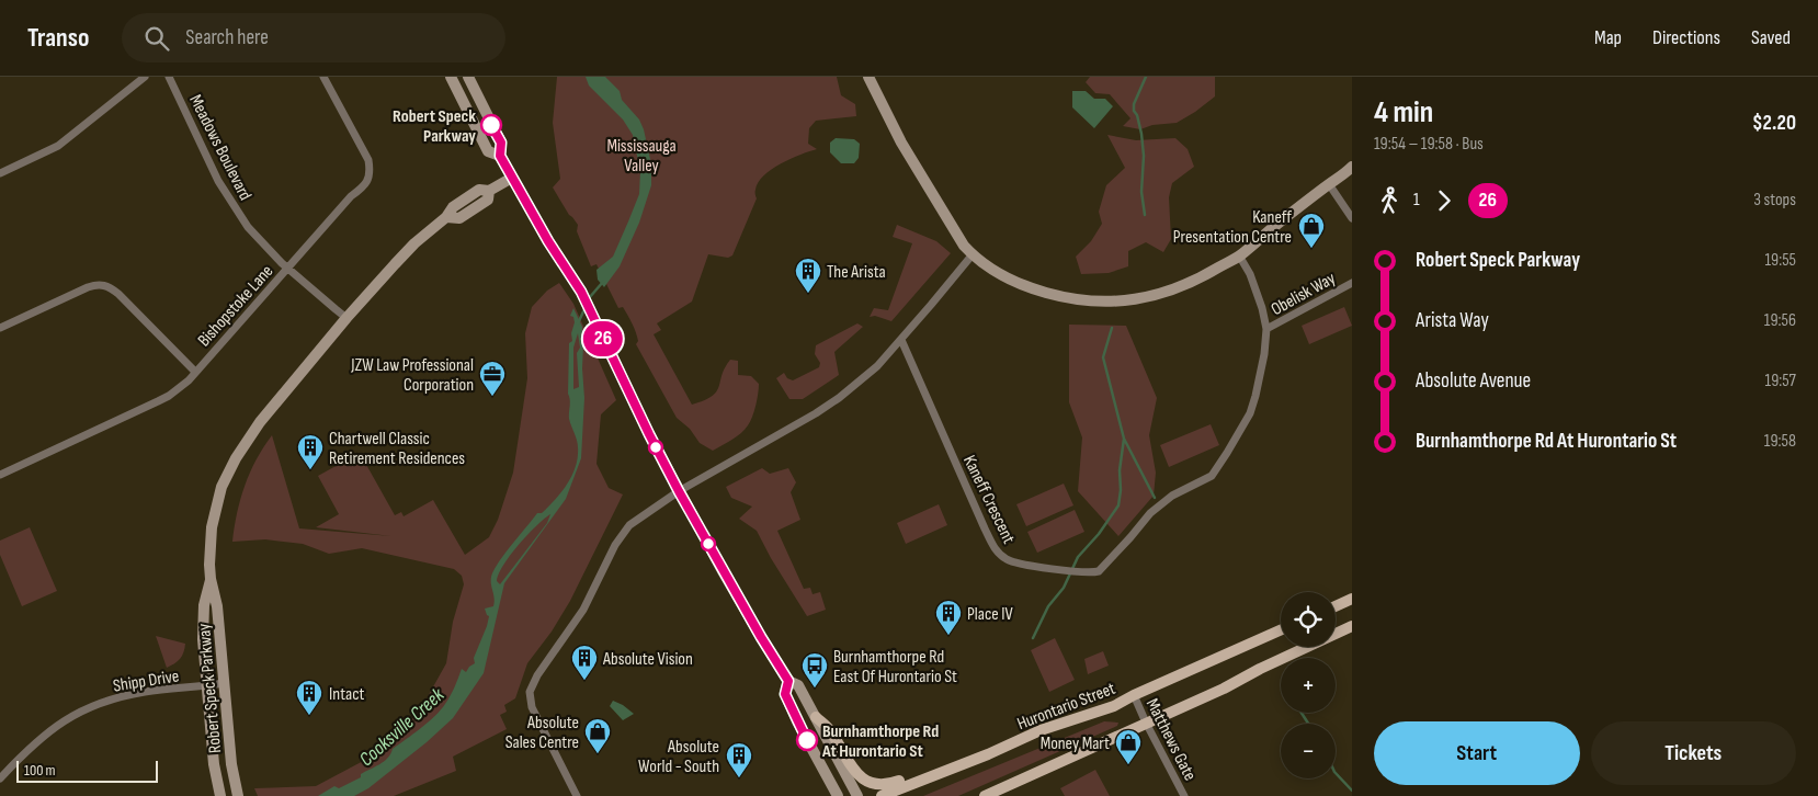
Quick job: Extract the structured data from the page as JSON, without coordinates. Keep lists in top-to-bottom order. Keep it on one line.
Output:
{"streets":{"main road":["Hurontario Street"],"street":["Meadows Boulevard","Obelisk Way","Bishopstoke Lane","Kaneff Crescent","Shipp Drive","Robert Speck Parkway","Matthews Gate"]},"crossings":[["Meadows Boulevard","Bishopstoke Lane"],["Meadows Boulevard","Robert Speck Parkway"],["Obelisk Way","Kaneff Crescent"],["Shipp Drive","Robert Speck Parkway"],["Hurontario Street","Matthews Gate"]],"water":["Cooksville Creek"],"parks":["Mississauga Valley"],"places":{"other":["Robert Speck Parkway","Burnhamthorpe Rd At Hurontario St"],"shop":["Kaneff Presentation Centre","Absolute Sales Centre","Money Mart"],"building":["The Arista","Chartwell Classic Retirement Residences","Place IV","Absolute Vision","Intact","Absolute World - South"],"office":["JZW Law Professional Corporation"],"bus stop":["Burnhamthorpe Rd East Of Hurontario St"]},"lines":["bus line 26"],"scale_bar":"100 m","page":{"header":"Transo","search":"Search here","nav":["Map","Directions","Saved"],"on_map":"26","heading":["4 min","19:54 – 19:58 · Bus","$2.20"],"legs":["1","26","3 stops"],"list":[{"name":"Robert Speck Parkway","value":"19:55"},{"name":"Arista Way","value":"19:56"},{"name":"Absolute Avenue","value":"19:57"},{"name":"Burnhamthorpe Rd At Hurontario St","value":"19:58"}],"map_buttons":["+","−"],"buttons":["Start","Tickets"],"scale":"100 m"}}
